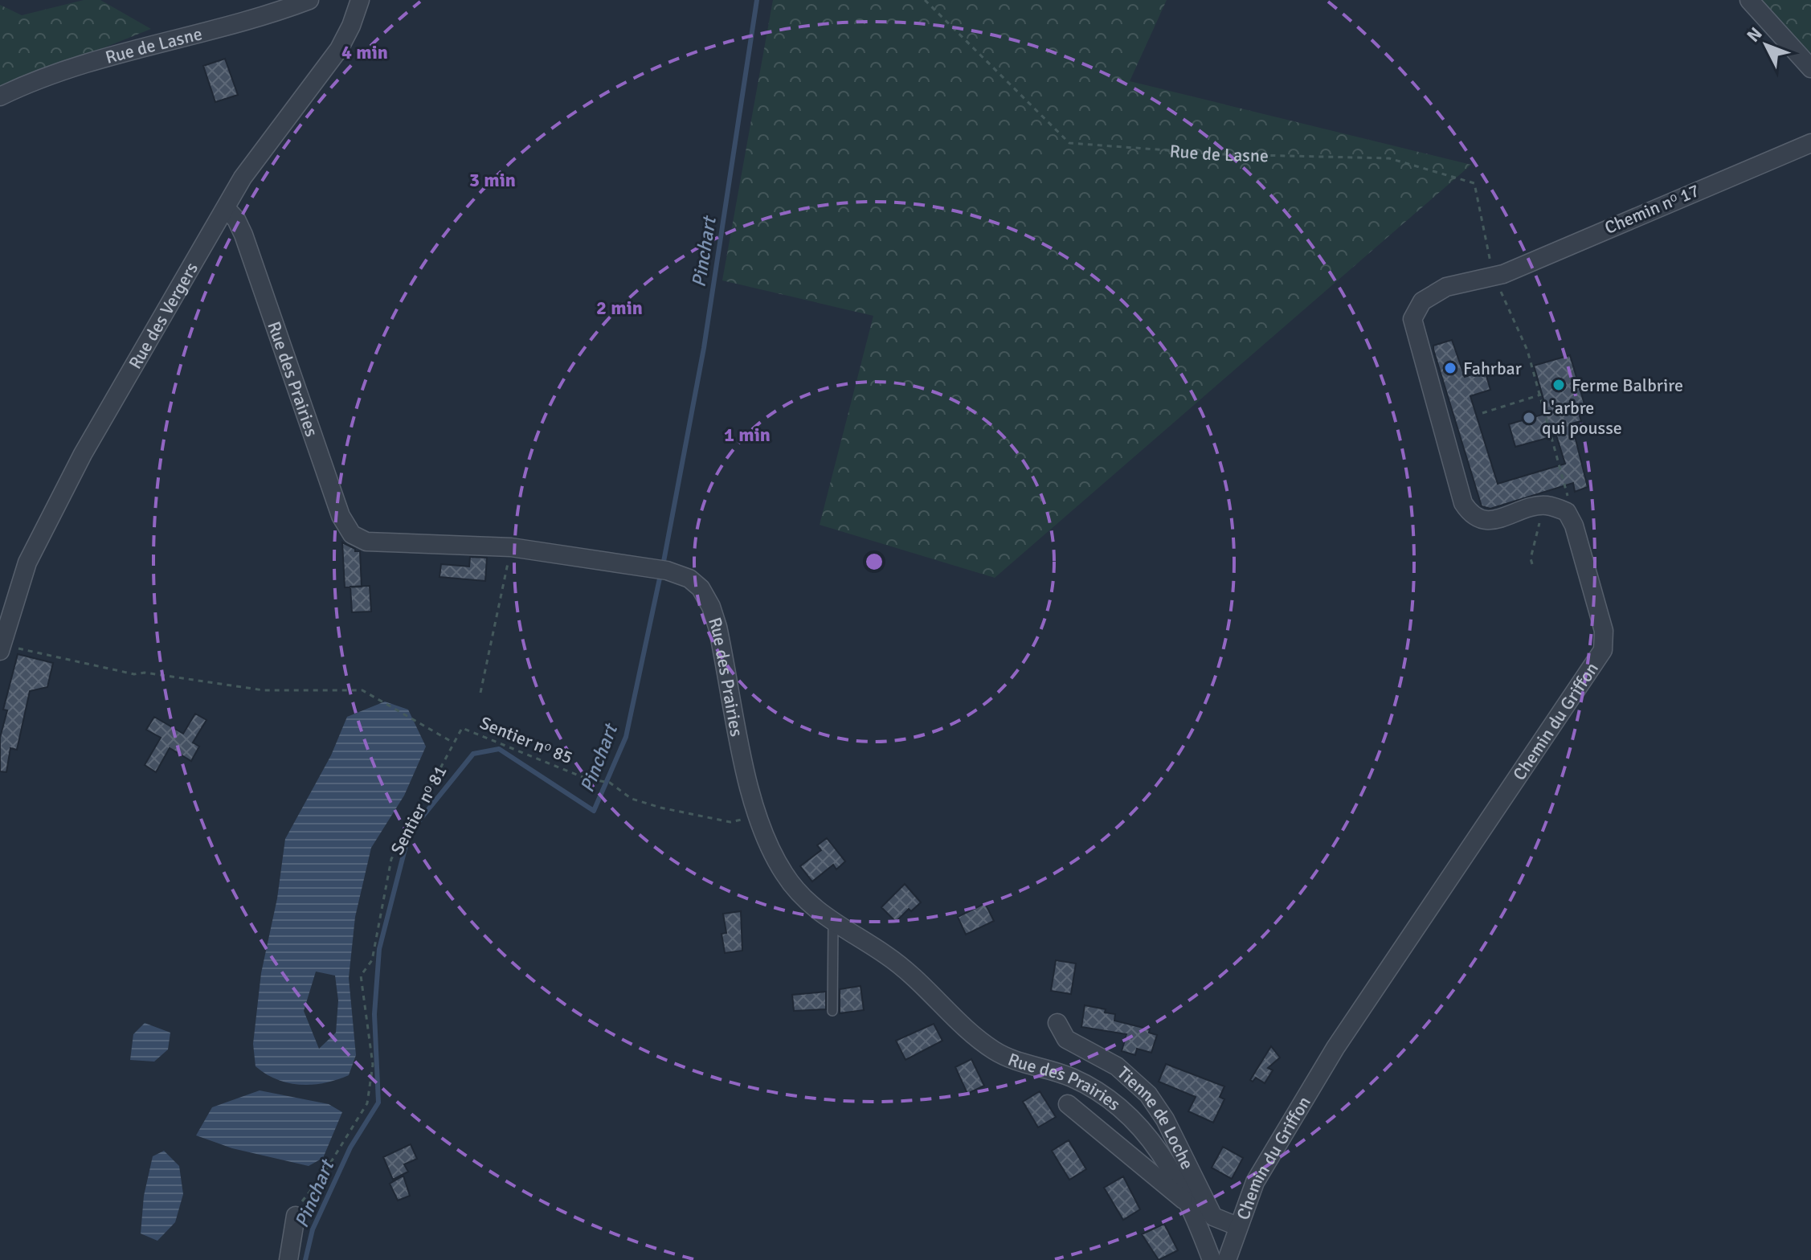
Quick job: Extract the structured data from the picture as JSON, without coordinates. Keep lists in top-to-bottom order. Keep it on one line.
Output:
{"streets":{"street":["Rue de Lasne","Chemin nᵒ 17","Rue des Vergers","Rue des Prairies","Chemin du Griffon","Tienne de Loche"],"path":["Sentier nᵒ 85","Sentier nᵒ 81"]},"crossings":[["Rue de Lasne","Chemin nᵒ 17"],["Rue des Vergers","Rue des Prairies"],["Rue des Prairies","Sentier nᵒ 85"],["Chemin du Griffon","Tienne de Loche"],["Sentier nᵒ 85","Sentier nᵒ 81"]],"water":["Pinchart"],"places":["Fahrbar","Ferme Balbrire","L'arbre qui pousse"],"north":"top left","rings":["4 min","3 min","2 min","1 min"]}
